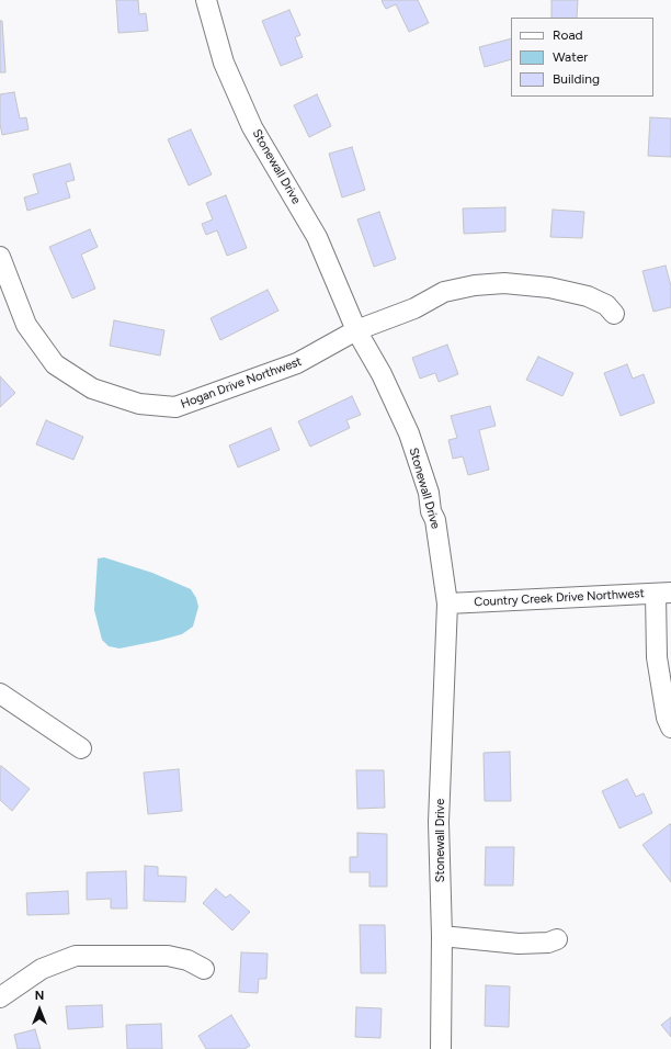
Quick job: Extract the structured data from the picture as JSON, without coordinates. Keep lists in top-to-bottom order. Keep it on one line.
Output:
{"streets":{"street":["Stonewall Drive","Hogan Drive Northwest","Country Creek Drive Northwest"]},"crossings":[["Stonewall Drive","Hogan Drive Northwest"],["Stonewall Drive","Country Creek Drive Northwest"]],"legend":["Road","Water","Building"],"north":"top"}
